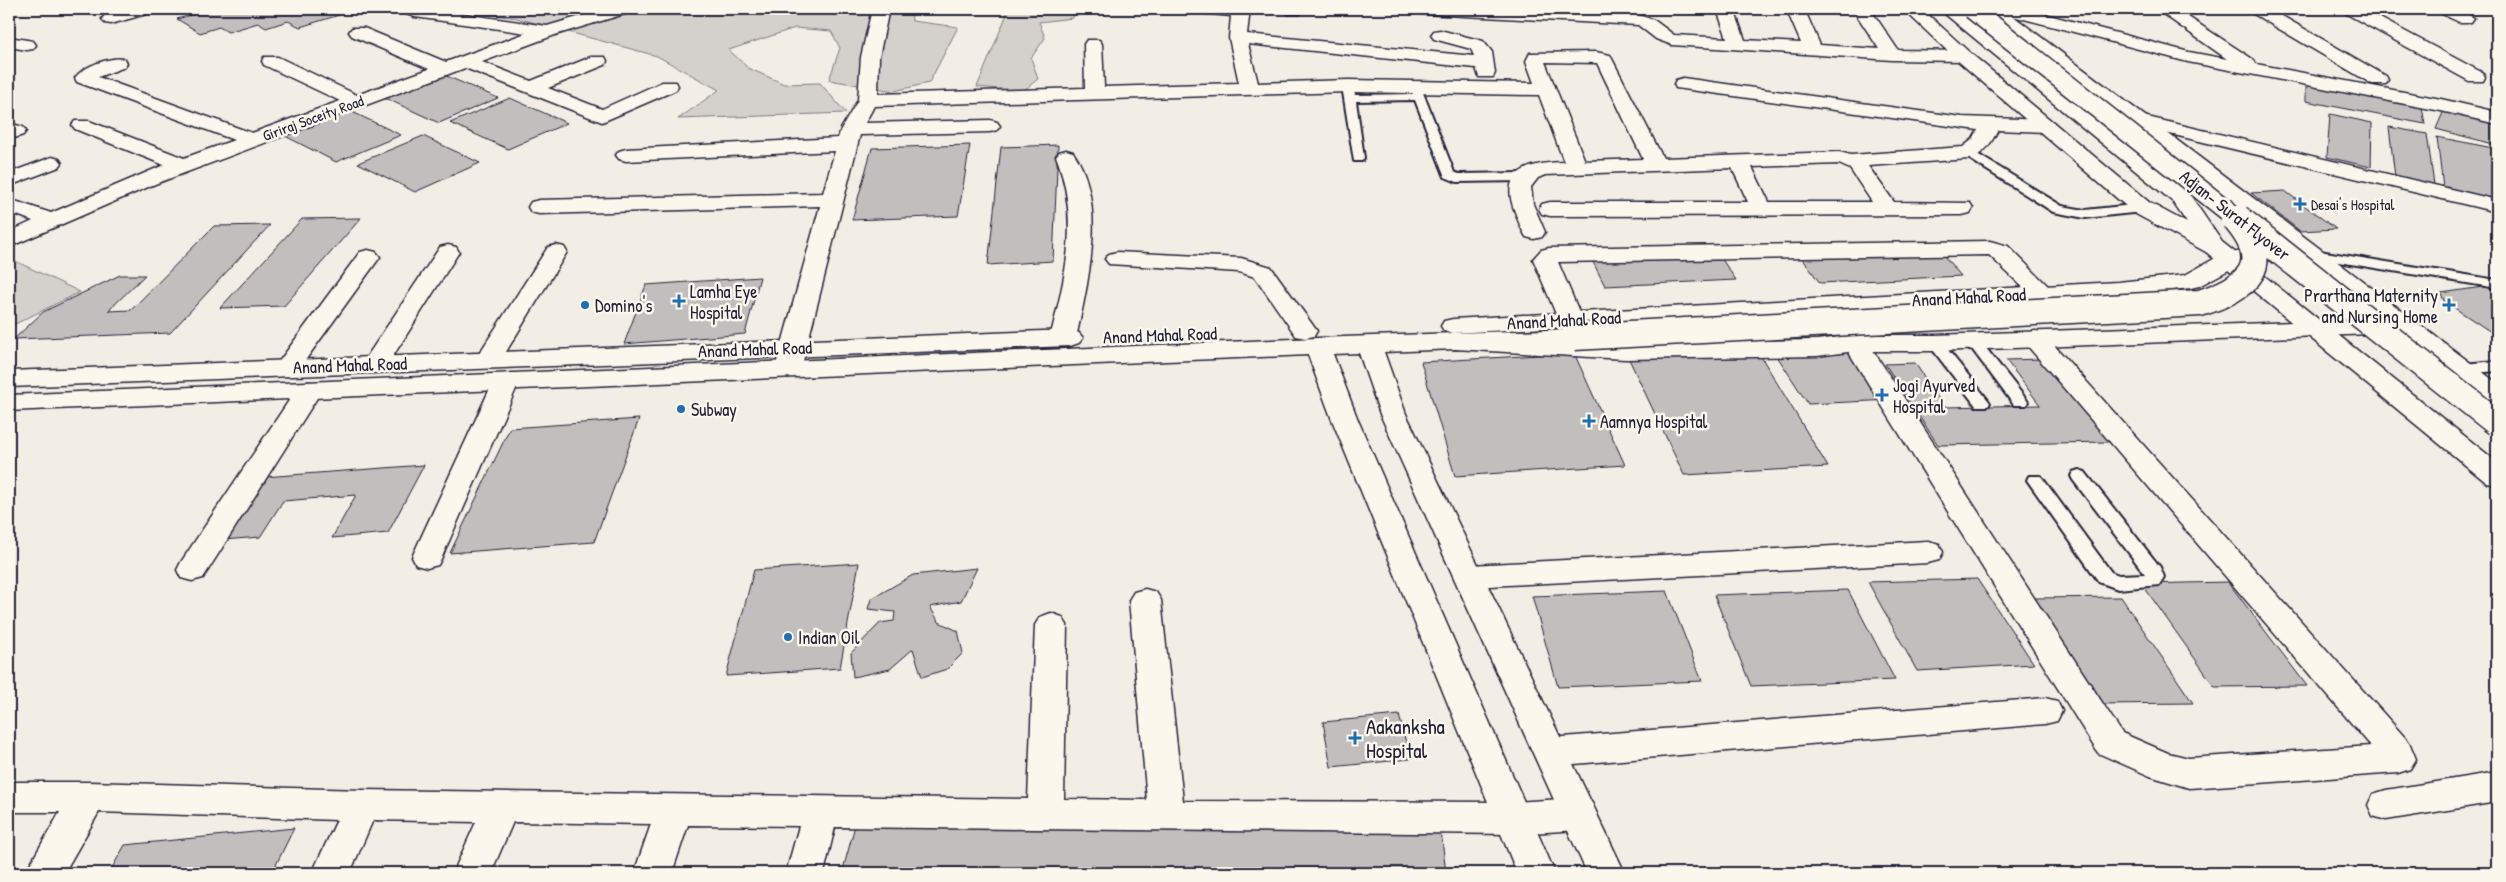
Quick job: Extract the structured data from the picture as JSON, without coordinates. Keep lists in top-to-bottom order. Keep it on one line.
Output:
{"streets":{"main road":["Giriraj Soceity Road","Adjan- Surat Flyover","Anand Mahal Road"]},"crossings":[["Adjan- Surat Flyover","Anand Mahal Road"]],"places":{"health":["Desai's Hospital","Lamha Eye Hospital","Prarthana Maternity and Nursing Home","Jogi Ayurved Hospital","Aamnya Hospital","Aakanksha Hospital"],"other":["Domino's","Subway","Indian Oil"]}}
